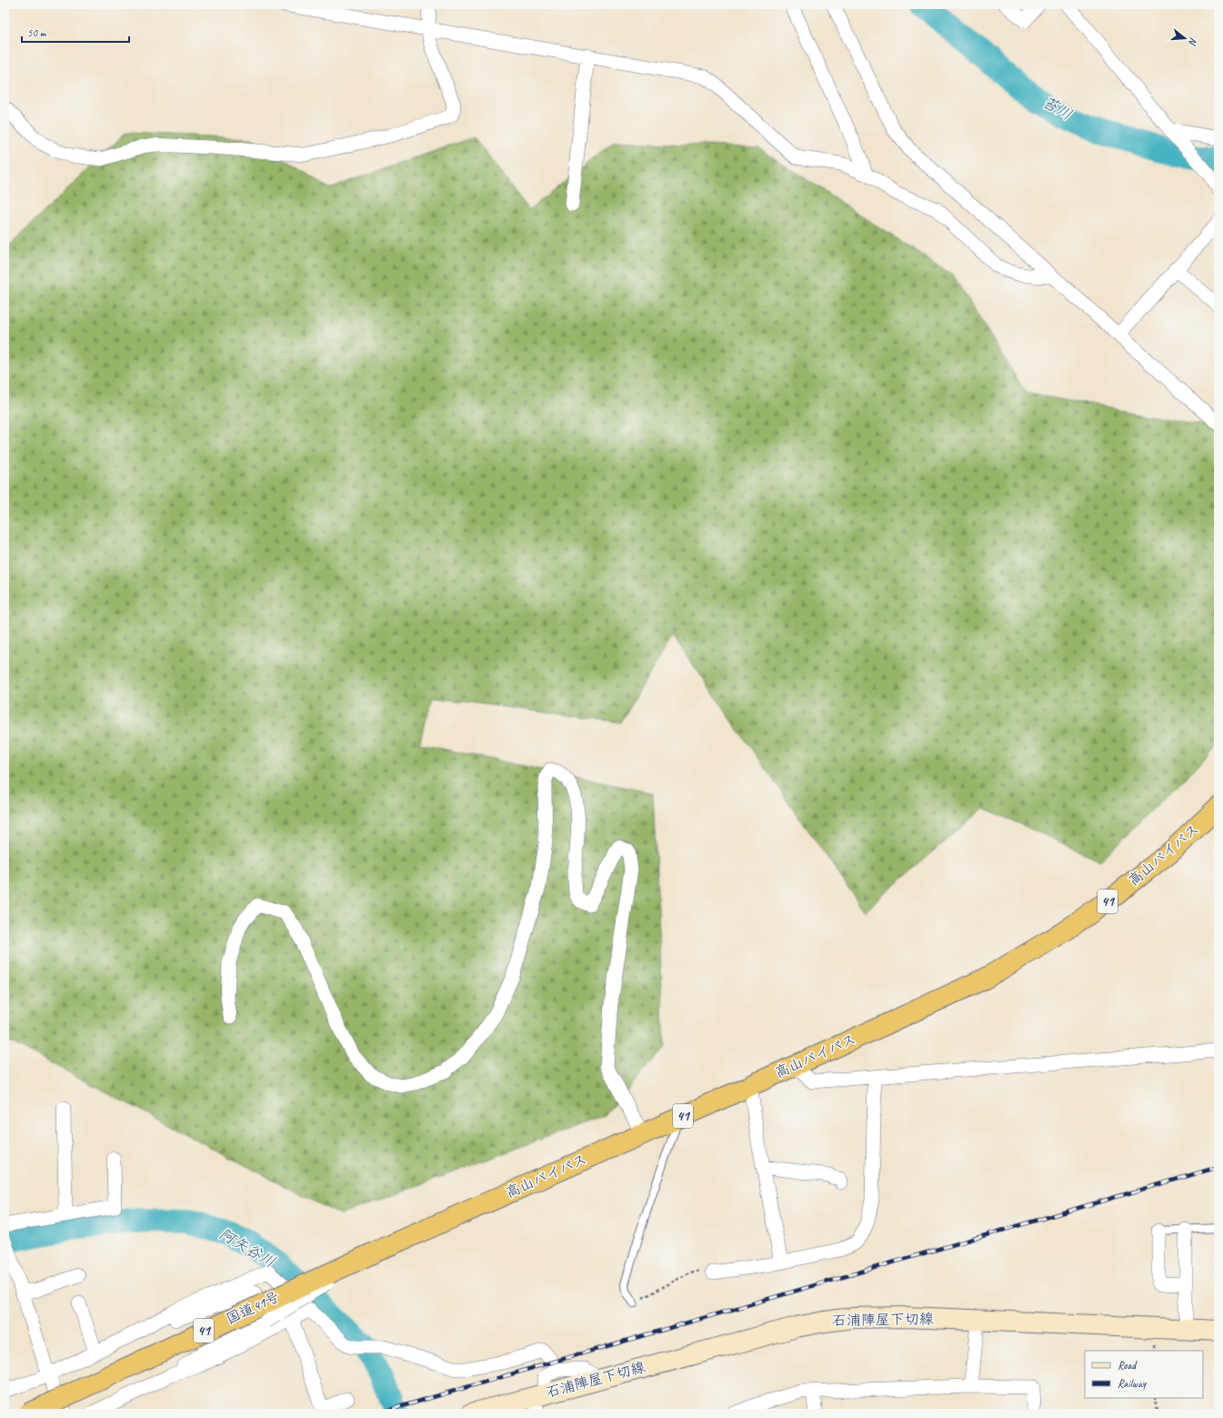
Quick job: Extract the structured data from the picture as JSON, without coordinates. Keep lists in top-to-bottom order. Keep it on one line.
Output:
{"streets":{"highway":["高山バイパス","41","国道41号"],"main road":["石浦陣屋下切線"]},"crossings":[["高山バイパス","国道41号"]],"water":["苔川","阿矢谷川"],"legend":["Road","Railway"],"scale_bar":"50 m","north":"right"}
